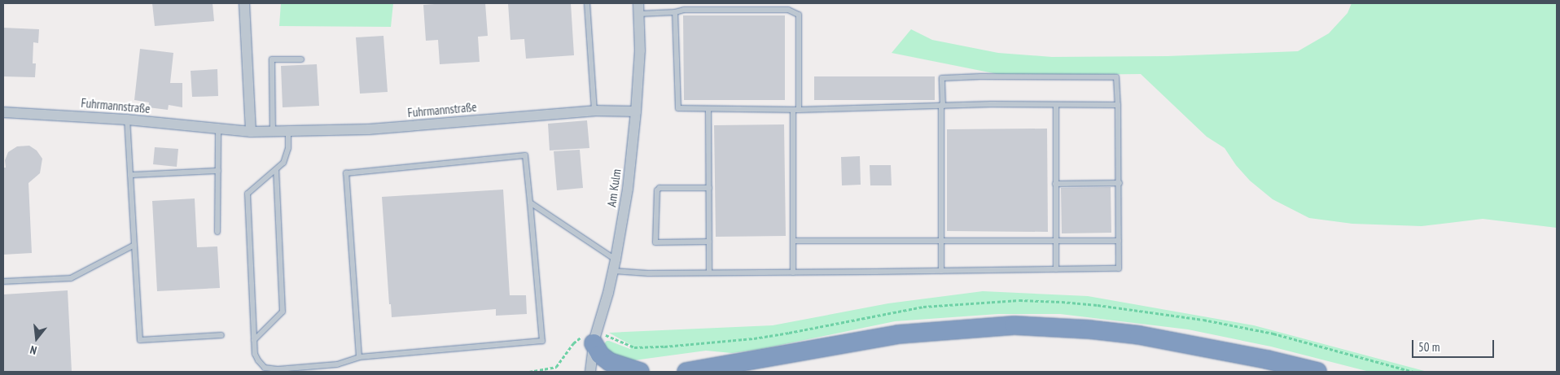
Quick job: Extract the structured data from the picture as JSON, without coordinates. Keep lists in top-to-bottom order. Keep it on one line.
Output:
{"streets":{"street":["Fuhrmannstraße","Am Kulm"]},"crossings":[["Fuhrmannstraße","Am Kulm"]],"scale_bar":"50 m","north":"bottom"}
